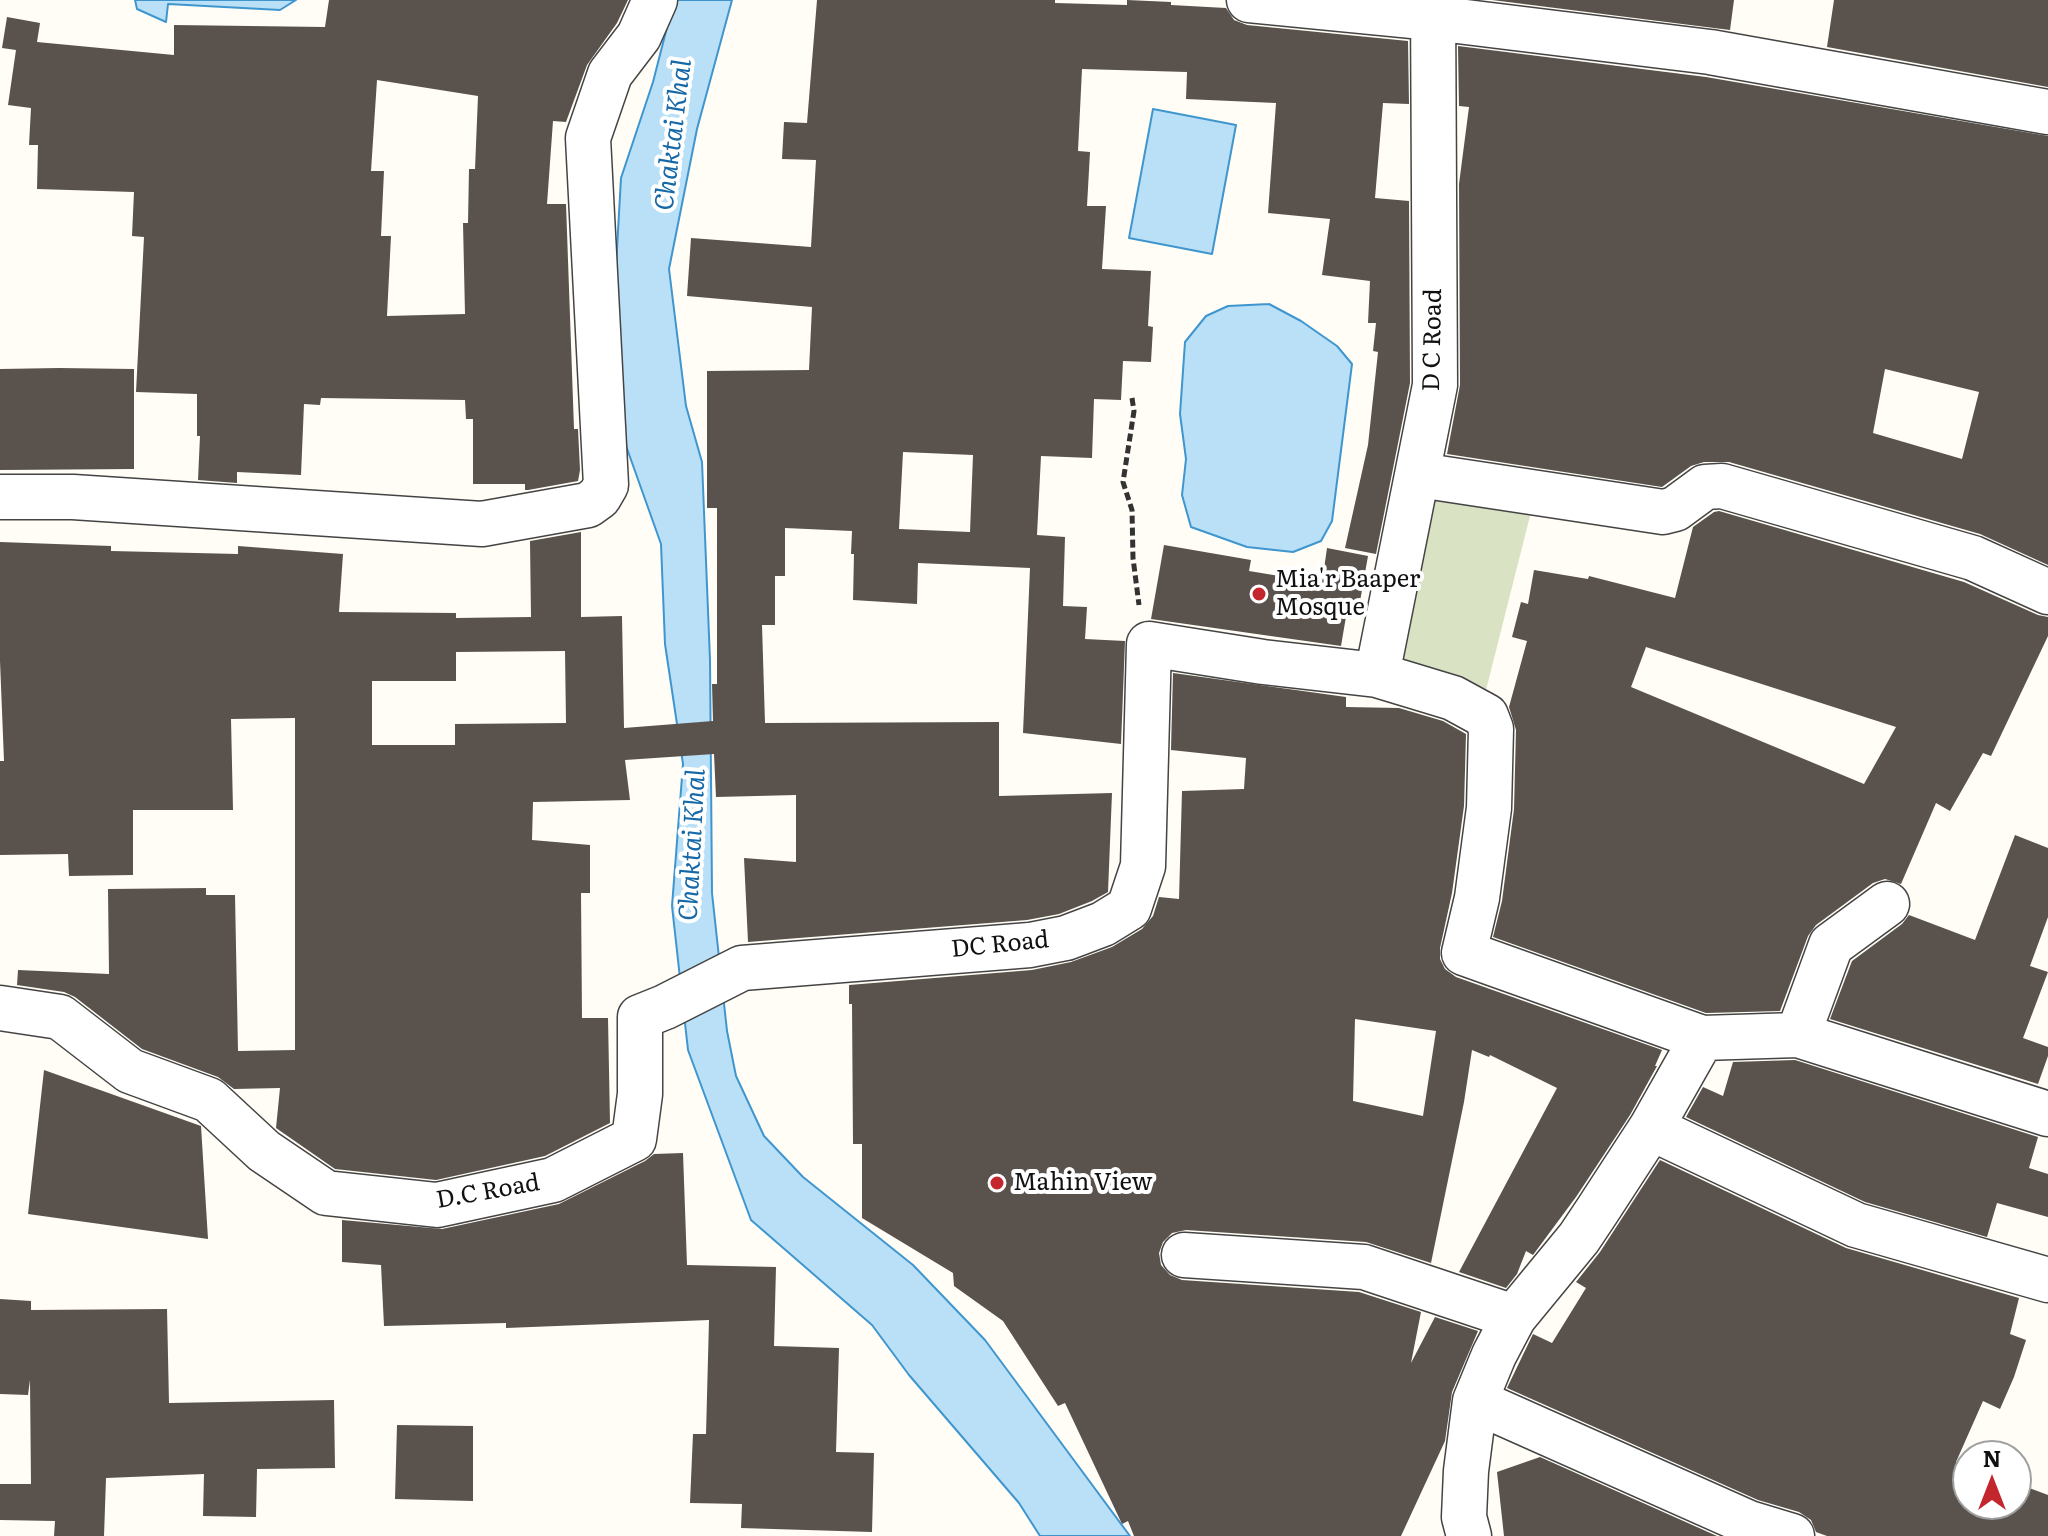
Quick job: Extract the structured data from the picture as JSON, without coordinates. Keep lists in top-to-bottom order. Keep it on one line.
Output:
{"streets":{"street":["D C Road","DC Road","D.C Road"]},"crossings":[["DC Road","D.C Road"]],"water":["Chaktai Khal"],"places":["Mia'r Baaper Mosque","Mahin View"],"north":"top"}
